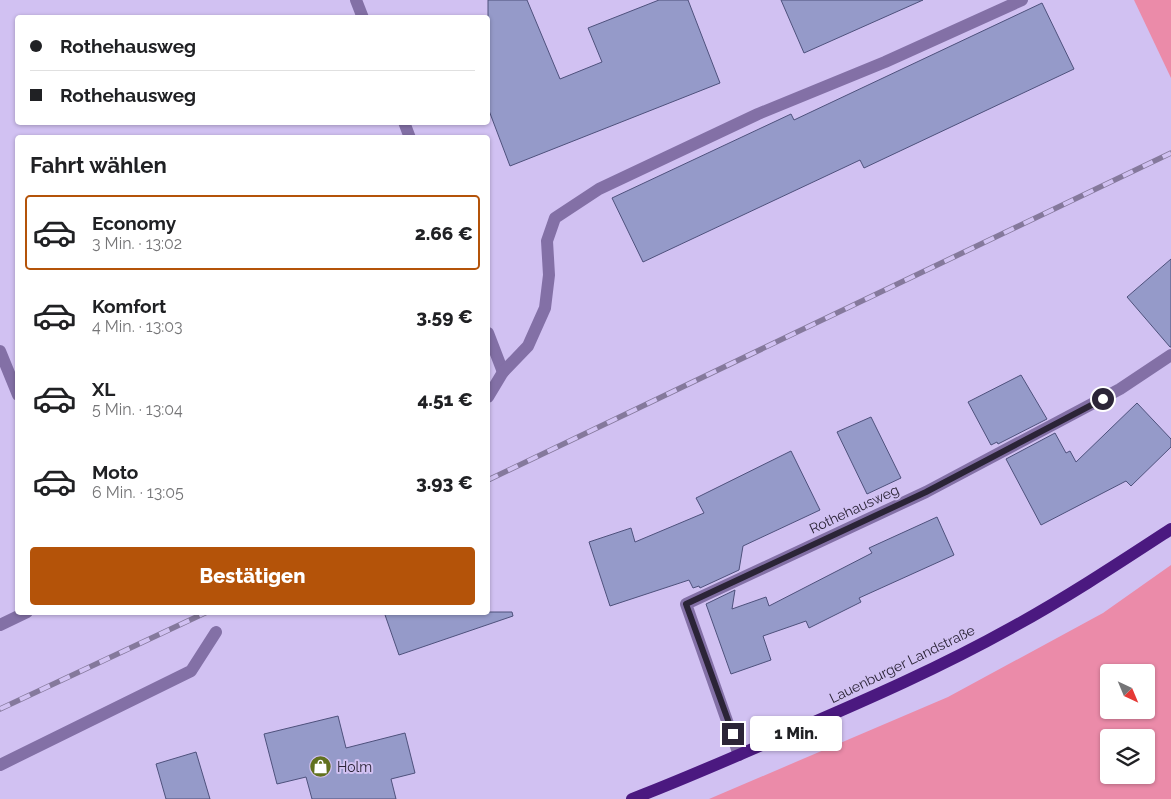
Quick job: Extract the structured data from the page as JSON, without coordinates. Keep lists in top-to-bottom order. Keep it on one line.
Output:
{"streets":{"main road":["Lauenburger Landstraße"],"street":["Rothehausweg"]},"crossings":[["Rothehausweg","Lauenburger Landstraße"]],"places":{"shop":["Holm"]},"north":"bottom right","page":{"banner":["Rothehausweg","Rothehausweg"],"heading":"Fahrt wählen","list":[{"name":"Economy","note":"3 Min. · 13:02","value":"2.66 €"},{"name":"Komfort","note":"4 Min. · 13:03","value":"3.59 €"},{"name":"XL","note":"5 Min. · 13:04","value":"4.51 €"},{"name":"Moto","note":"6 Min. · 13:05","value":"3.93 €"}],"buttons":"Bestätigen","bubble":"1 Min."}}
